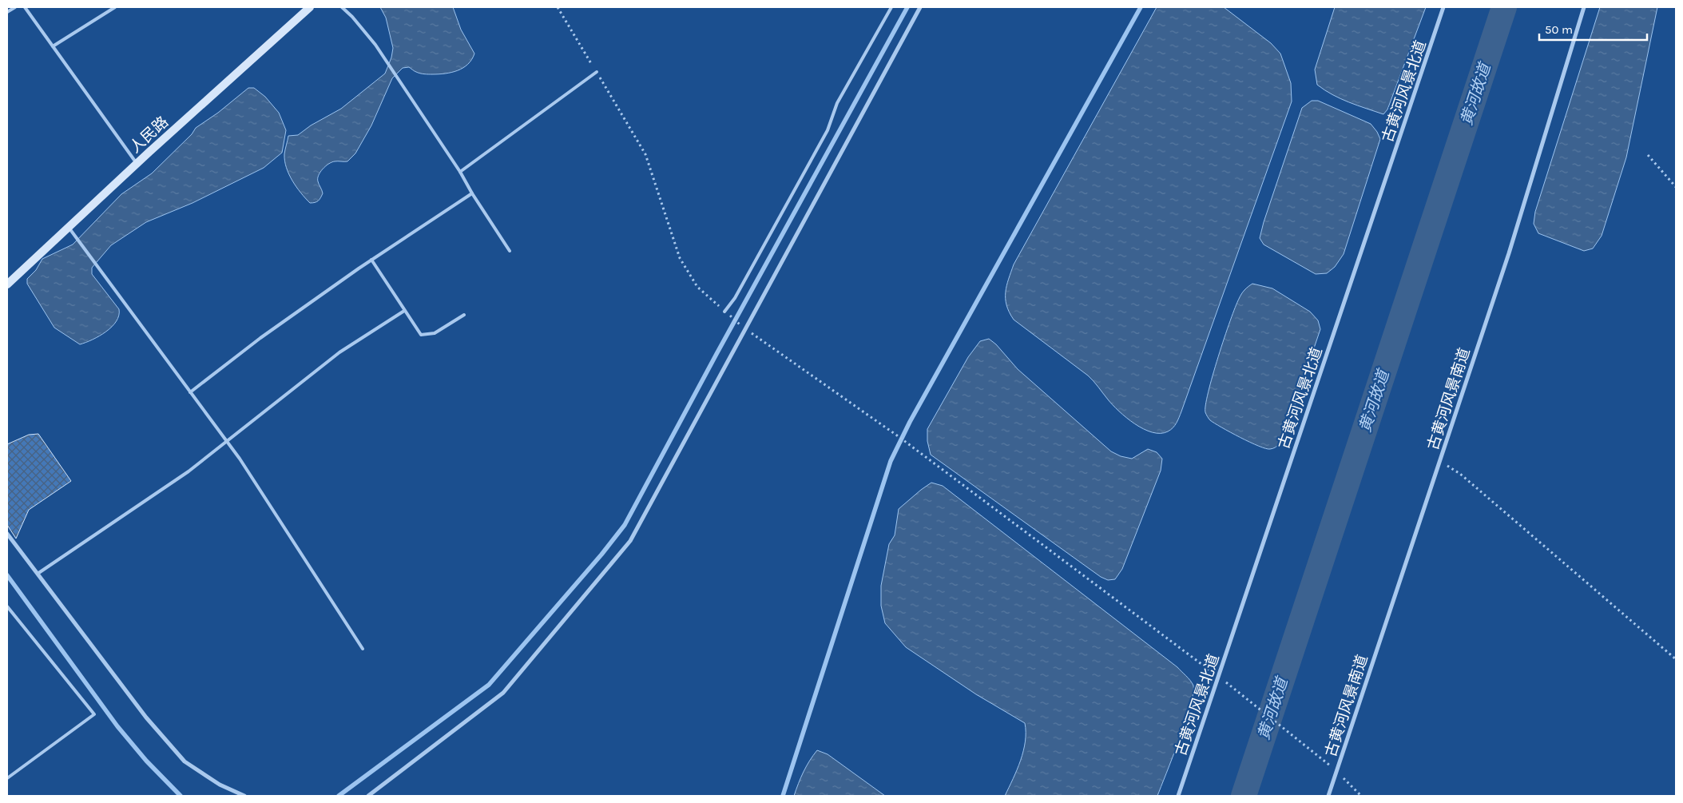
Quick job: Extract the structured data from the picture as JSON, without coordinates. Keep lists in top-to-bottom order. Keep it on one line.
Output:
{"streets":{"street":["古黄河风景北道","人民路","古黄河风景南道"]},"water":["黄河故道"],"scale_bar":"50 m"}
